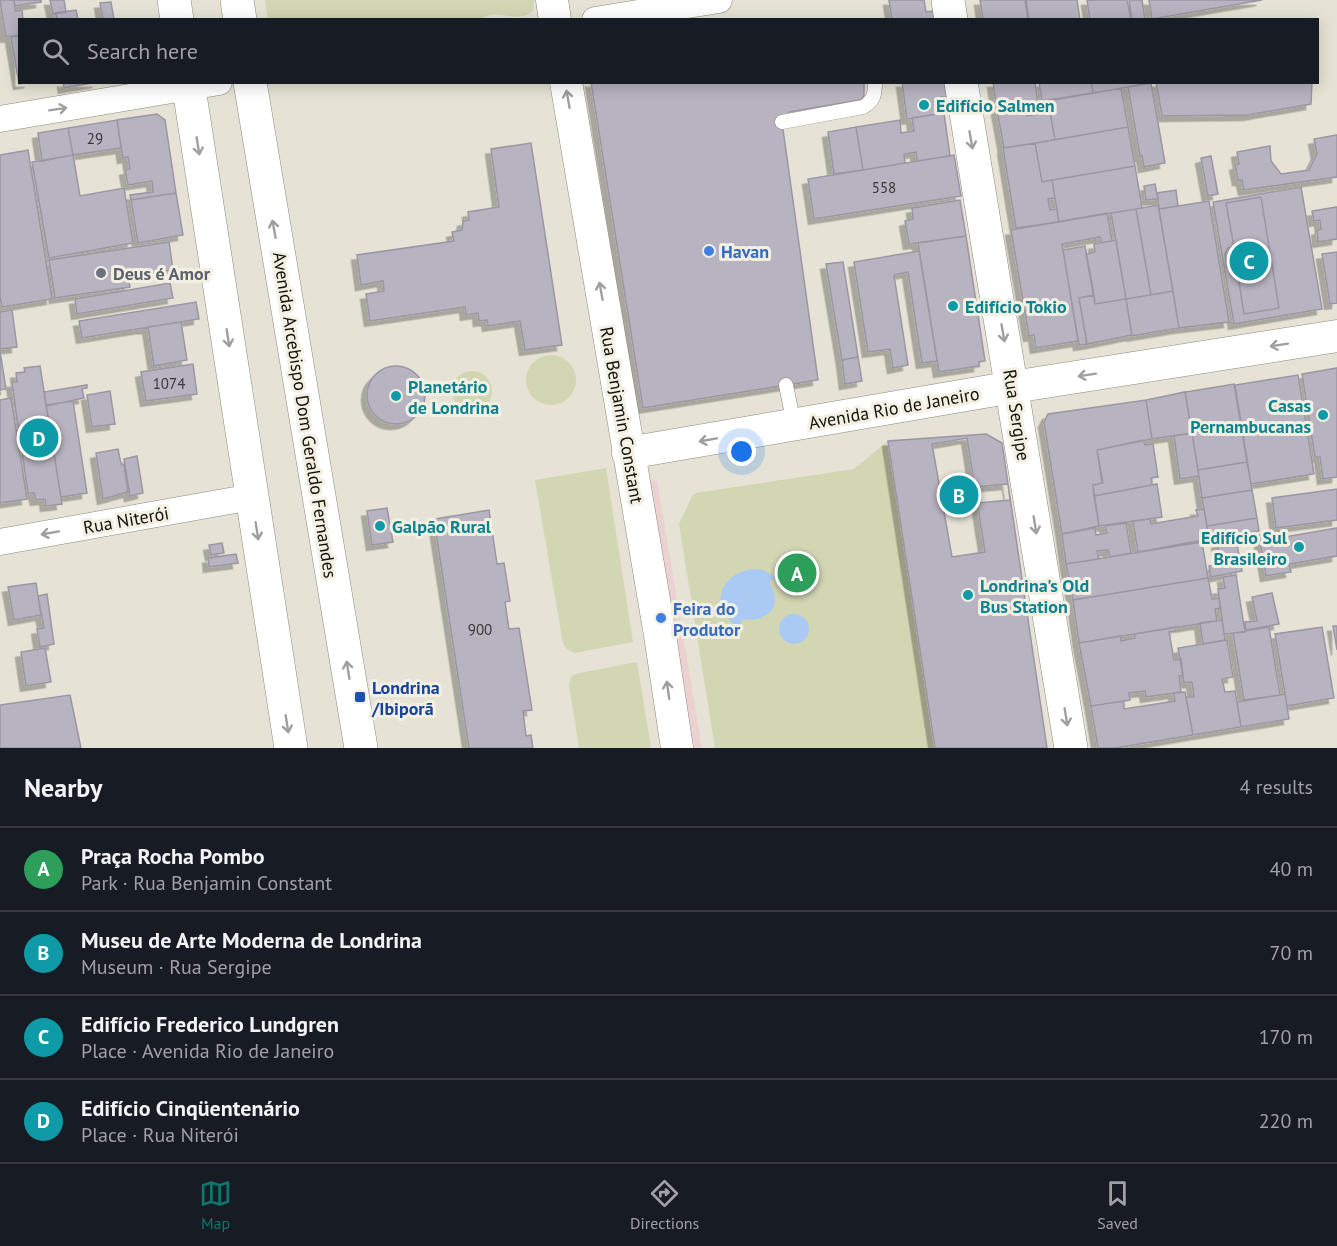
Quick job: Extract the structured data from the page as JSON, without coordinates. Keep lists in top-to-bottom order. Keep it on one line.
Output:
{"streets":{"main road":["Avenida Arcebispo Dom Geraldo Fernandes","Rua Sergipe"],"street":["Avenida Rio de Janeiro","Rua Benjamin Constant","Rua Niterói"]},"crossings":[["Avenida Rio de Janeiro","Rua Benjamin Constant"],["Avenida Rio de Janeiro","Rua Sergipe"]],"one_way":["Avenida Rio de Janeiro","Rua Benjamin Constant","Rua Sergipe","Rua Niterói"],"places":{"other":["Edifício Salmen","Havan","Deus é Amor","Edifício Tokio","Planetário de Londrina","Casas Pernambucanas","Galpão Rural","Edifício Sul Brasileiro","Londrina's Old Bus Station","Feira do Produtor"],"transit":["Londrina /Ibiporã"]},"house_numbers":["29","558","1074","900"],"page":{"search":"Search here","pins":["C","D","B","A"],"heading":["Nearby","4 results"],"list":[{"mark":"A","name":"Praça Rocha Pombo","note":"Park · Rua Benjamin Constant","value":"40 m"},{"mark":"B","name":"Museu de Arte Moderna de Londrina","note":"Museum · Rua Sergipe","value":"70 m"},{"mark":"C","name":"Edifício Frederico Lundgren","note":"Place · Avenida Rio de Janeiro","value":"170 m"},{"mark":"D","name":"Edifício Cinqüentenário","note":"Place · Rua Niterói","value":"220 m"}],"nav":["Map","Directions","Saved"]}}
